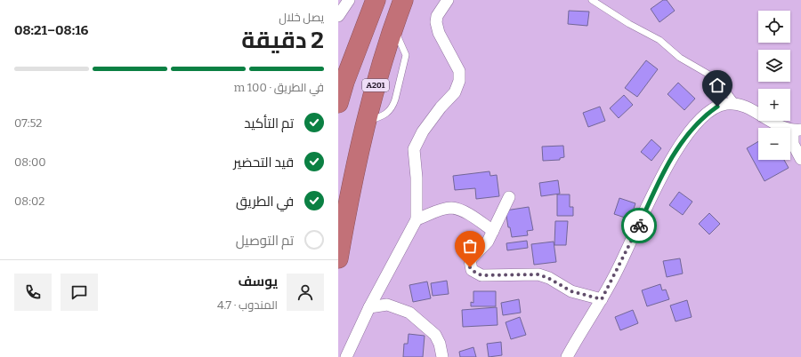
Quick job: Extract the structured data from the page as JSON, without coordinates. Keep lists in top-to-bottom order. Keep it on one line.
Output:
{"streets":{"highway":["A201"]},"page":{"heading":["2 دقيقة","يصل خلال","08:16–08:21"],"panel":["يوسف","المندوب · 4.7"],"map_buttons":["+","−"],"bar":"في الطريق · 100 m","list":[["تم التأكيد","07:52"],["قيد التحضير","08:00"],["في الطريق","08:02"],"تم التوصيل"]}}
